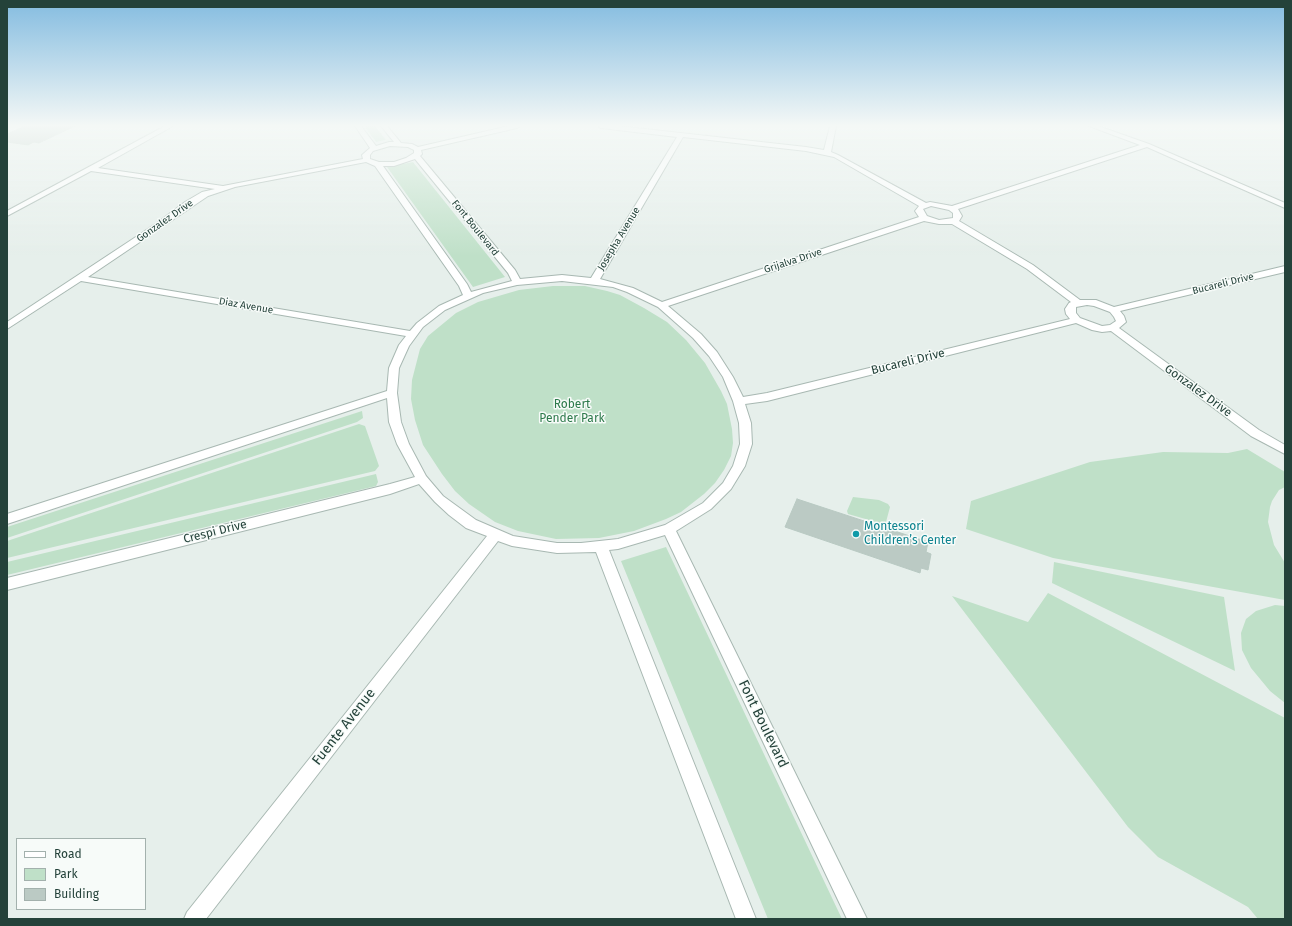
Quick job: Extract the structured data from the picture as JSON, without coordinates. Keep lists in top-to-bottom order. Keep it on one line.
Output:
{"streets":{"street":["Gonzalez Drive","Font Boulevard","Josepha Avenue","Grijalva Drive","Bucareli Drive","Diaz Avenue","Crespi Drive","Fuente Avenue"]},"crossings":[["Gonzalez Drive","Diaz Avenue"]],"parks":["Robert Pender Park"],"places":["Montessori Children’s Center"],"legend":["Road","Park","Building"]}
